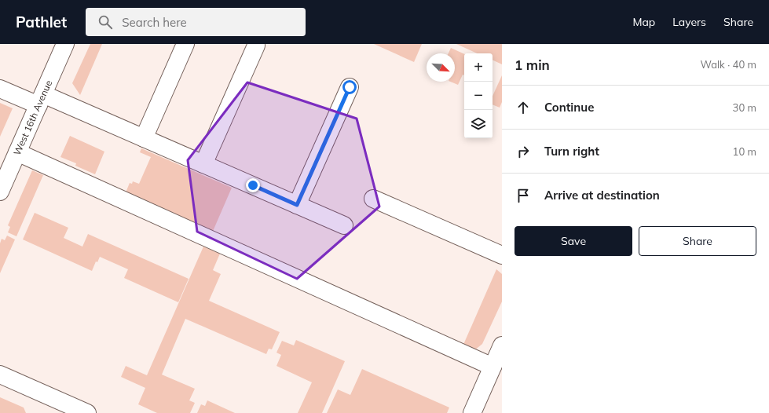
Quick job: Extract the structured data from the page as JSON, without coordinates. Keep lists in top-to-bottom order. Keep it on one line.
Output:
{"streets":{"street":["West 16th Avenue"]},"north":"bottom right","page":{"header":"Pathlet","search":"Search here","nav":["Map","Layers","Share"],"heading":["1 min","Walk · 40 m"],"map_buttons":["+","−"],"list":[["Continue","30 m"],["Turn right","10 m"],"Arrive at destination"],"buttons":["Save","Share"]}}
